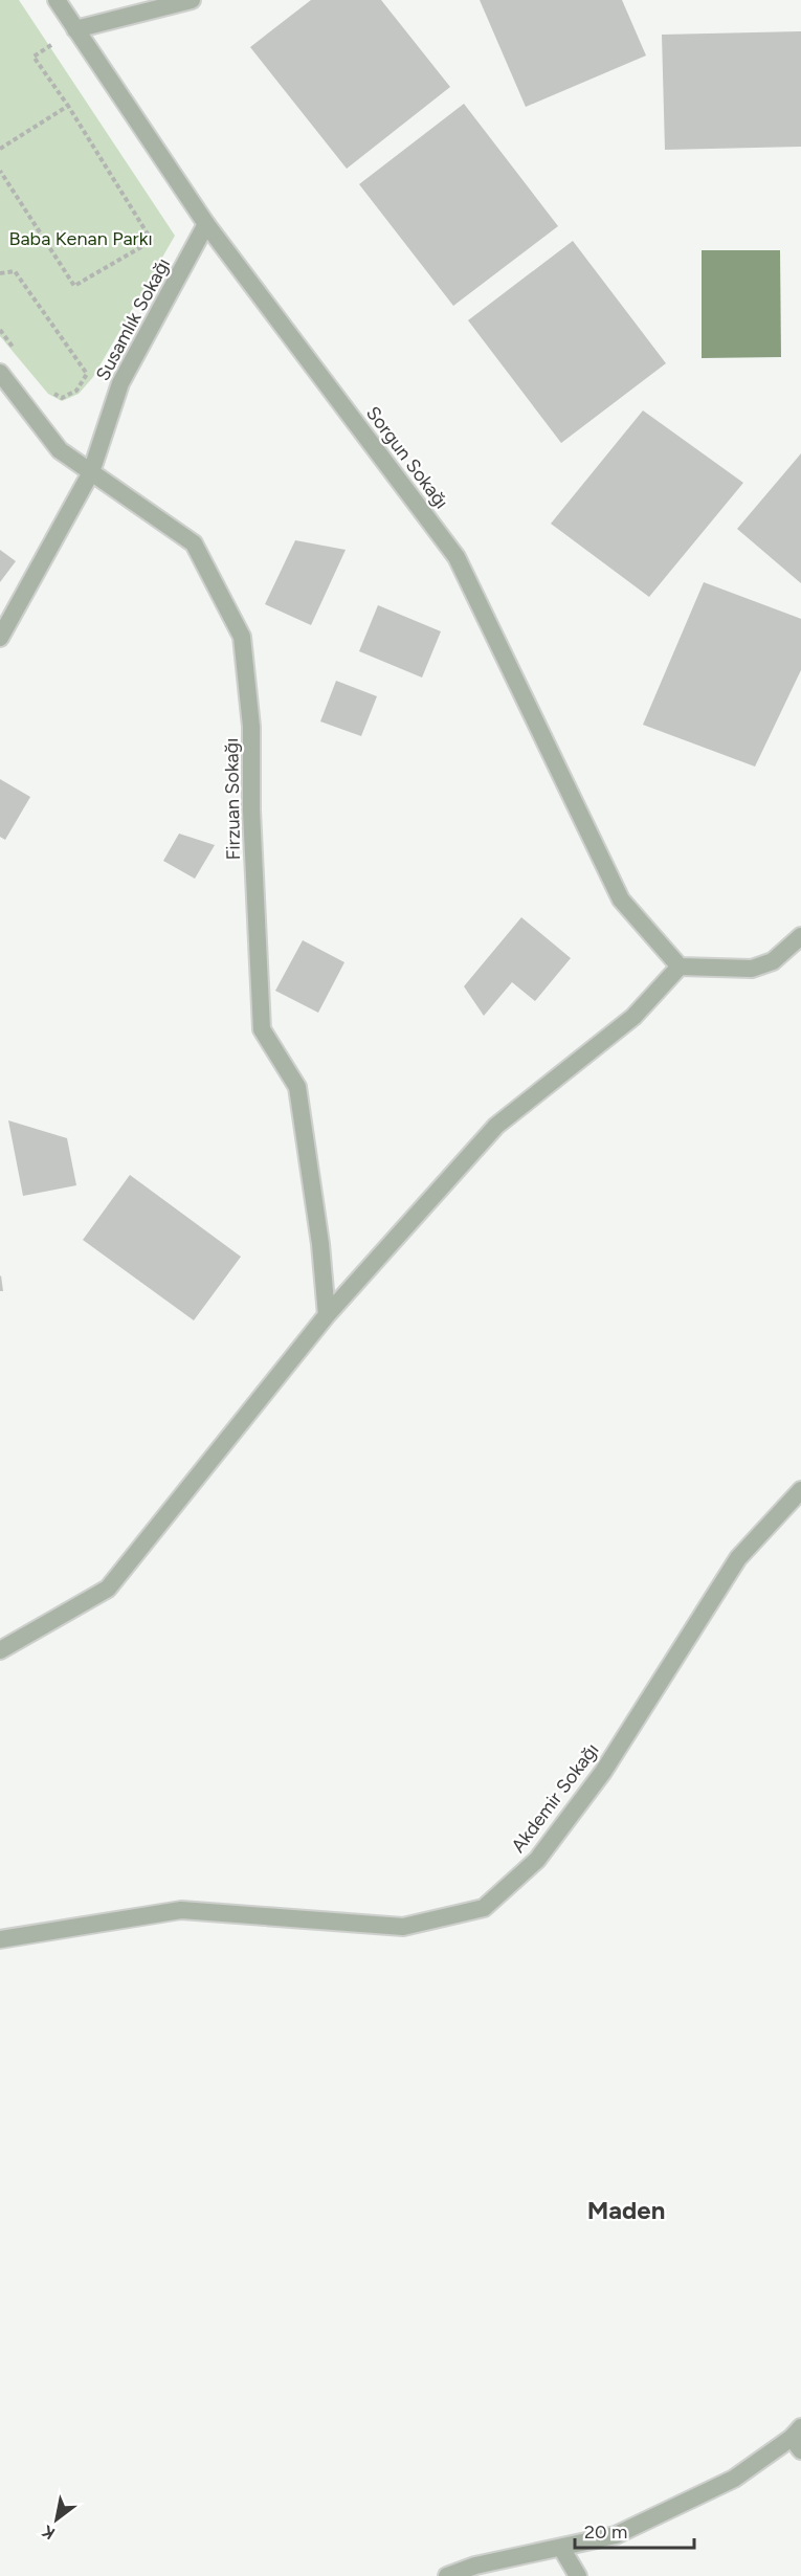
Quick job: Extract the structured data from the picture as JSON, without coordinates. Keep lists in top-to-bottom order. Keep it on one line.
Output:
{"streets":{"street":["Susamlık Sokağı","Sorgun Sokağı","Firzuan Sokağı","Akdemir Sokağı"]},"crossings":[["Susamlık Sokağı","Sorgun Sokağı"],["Susamlık Sokağı","Firzuan Sokağı"]],"districts":["Maden"],"parks":["Baba Kenan Parkı"],"scale_bar":"20 m","north":"bottom left"}
